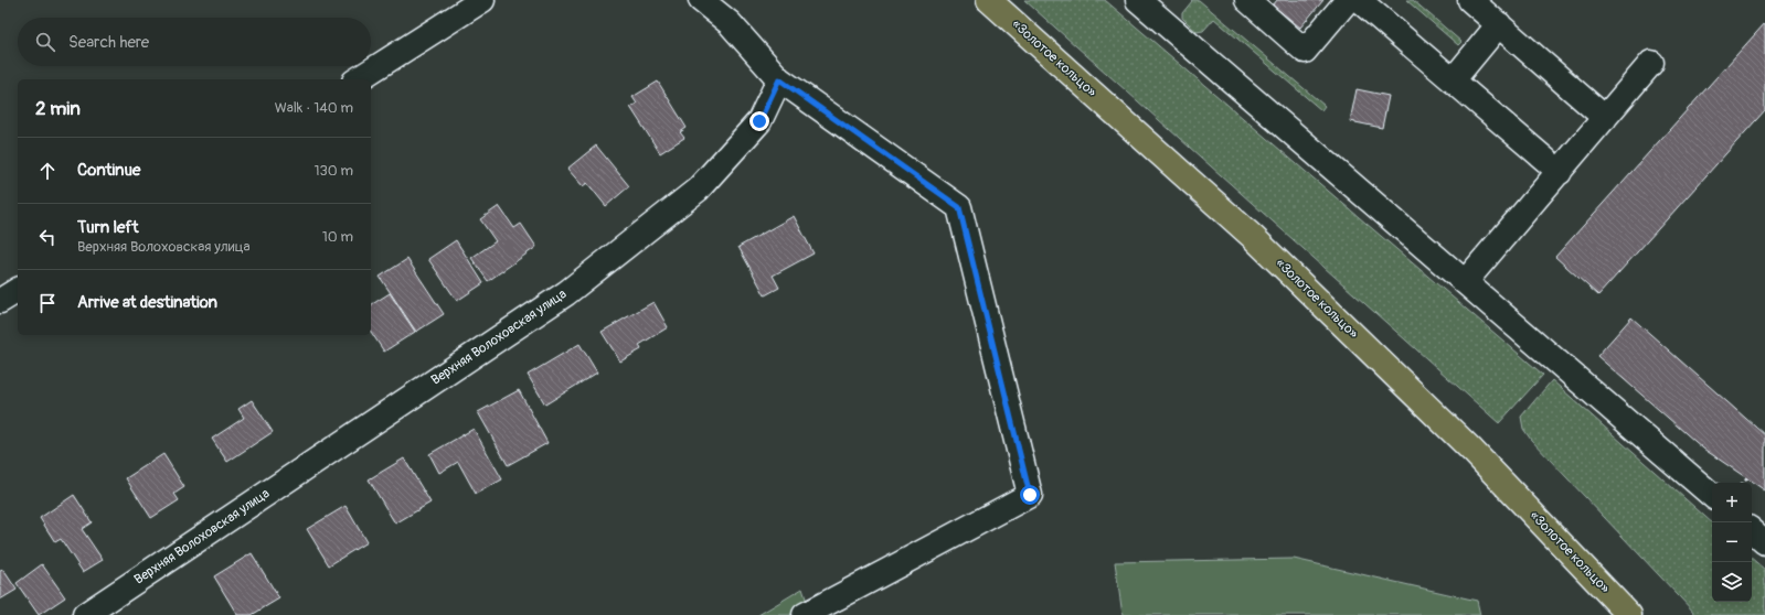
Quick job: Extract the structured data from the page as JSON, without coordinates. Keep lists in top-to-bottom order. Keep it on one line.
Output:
{"streets":{"main road":["«Золотое кольцо»"],"street":["Верхняя Волоховская улица"]},"page":{"search":"Search here","heading":["2 min","Walk · 140 m"],"list":[["Continue","130 m"],["Turn left","Верхняя Волоховская улица","10 m"],"Arrive at destination"],"map_buttons":["+","−"]}}
